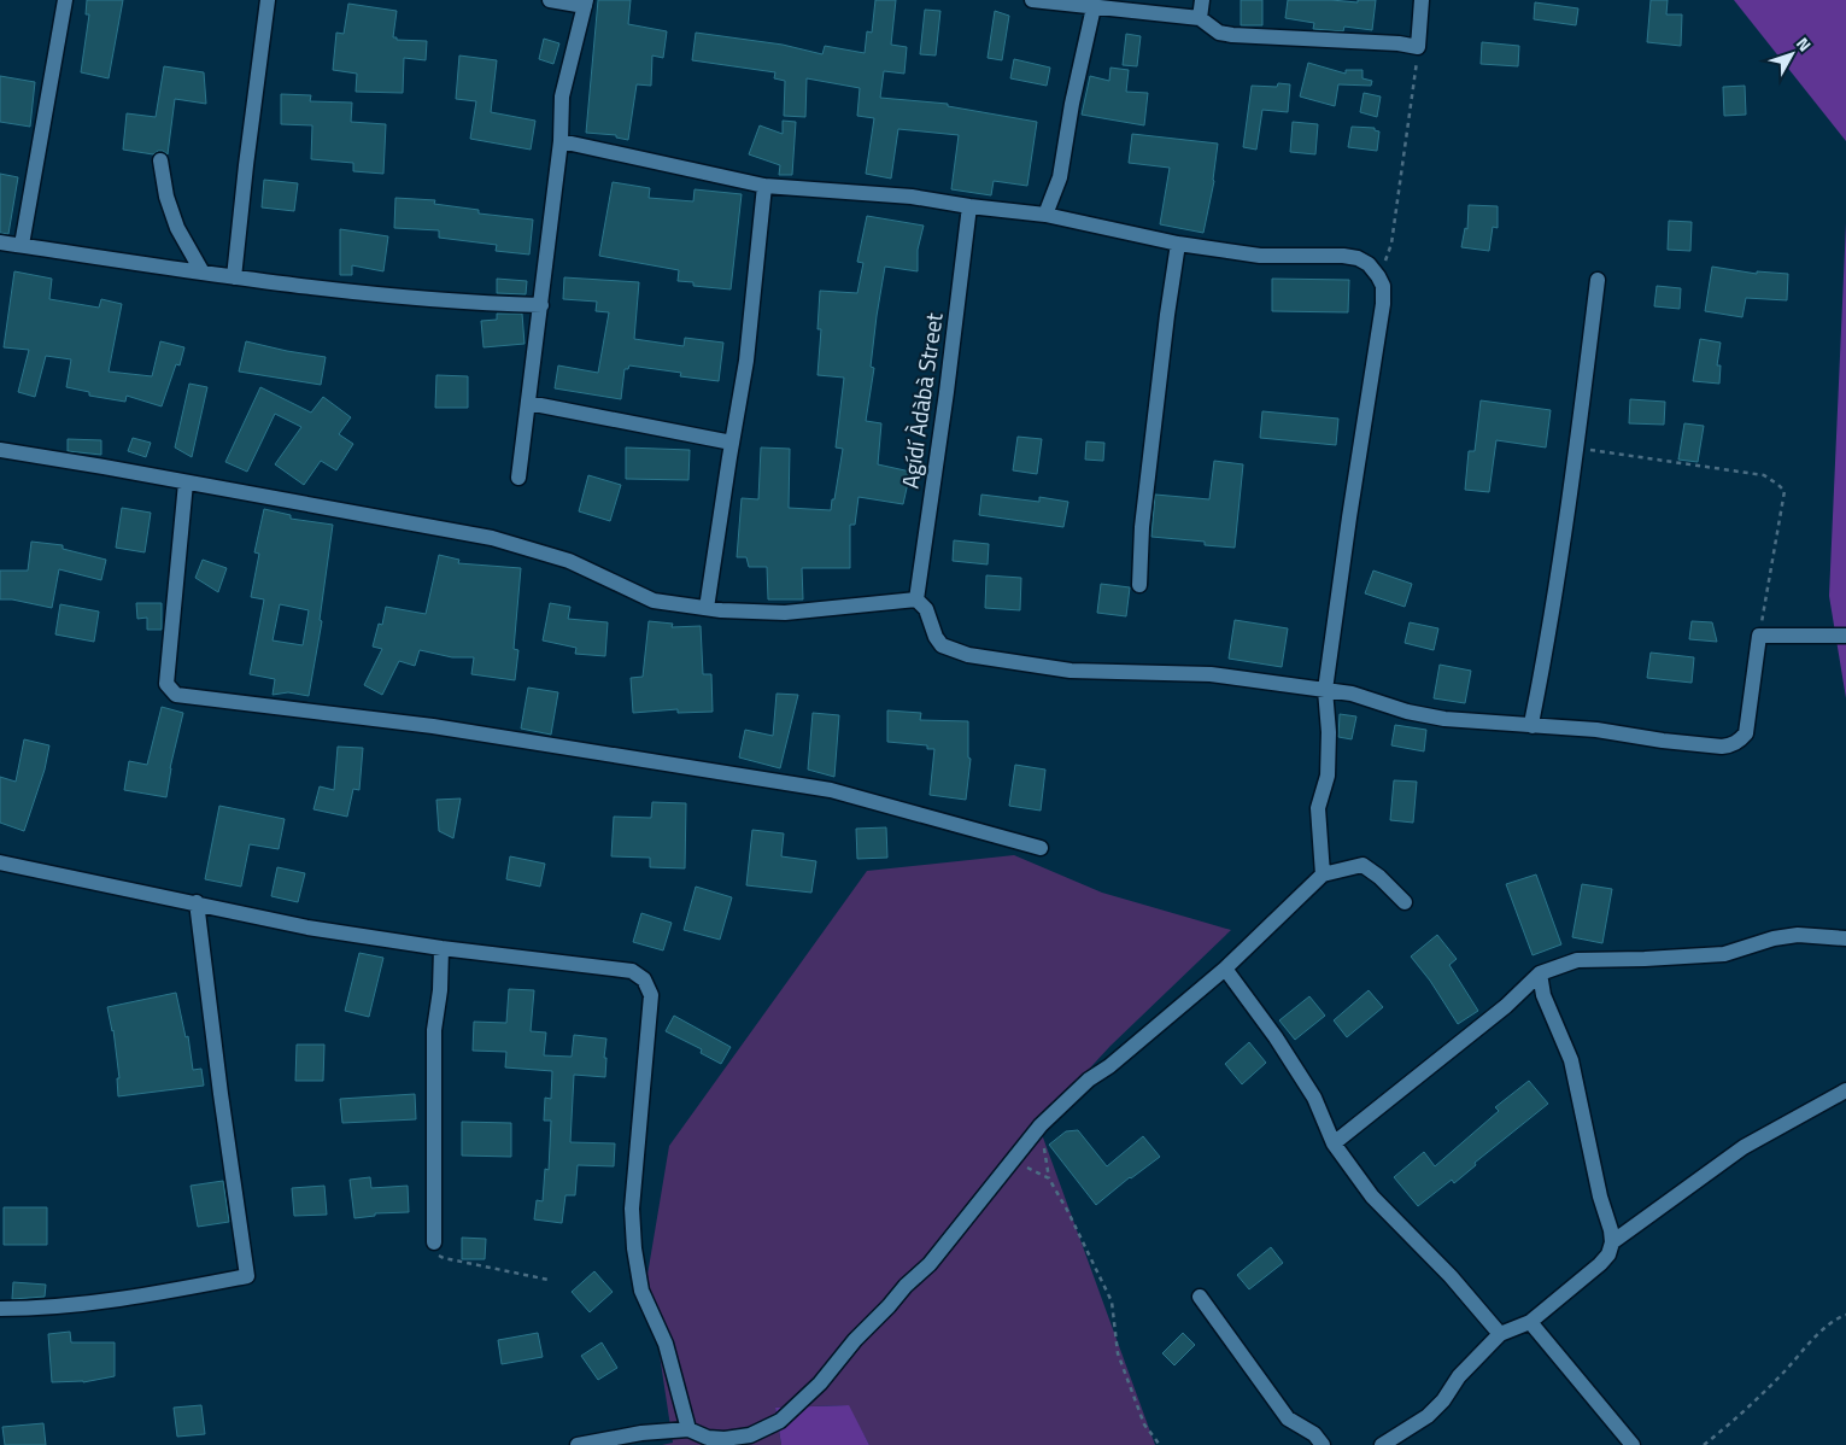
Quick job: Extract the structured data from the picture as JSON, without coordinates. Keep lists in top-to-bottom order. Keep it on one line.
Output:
{"streets":{"street":["Agídí Àdàbà Street"]},"north":"top right"}
